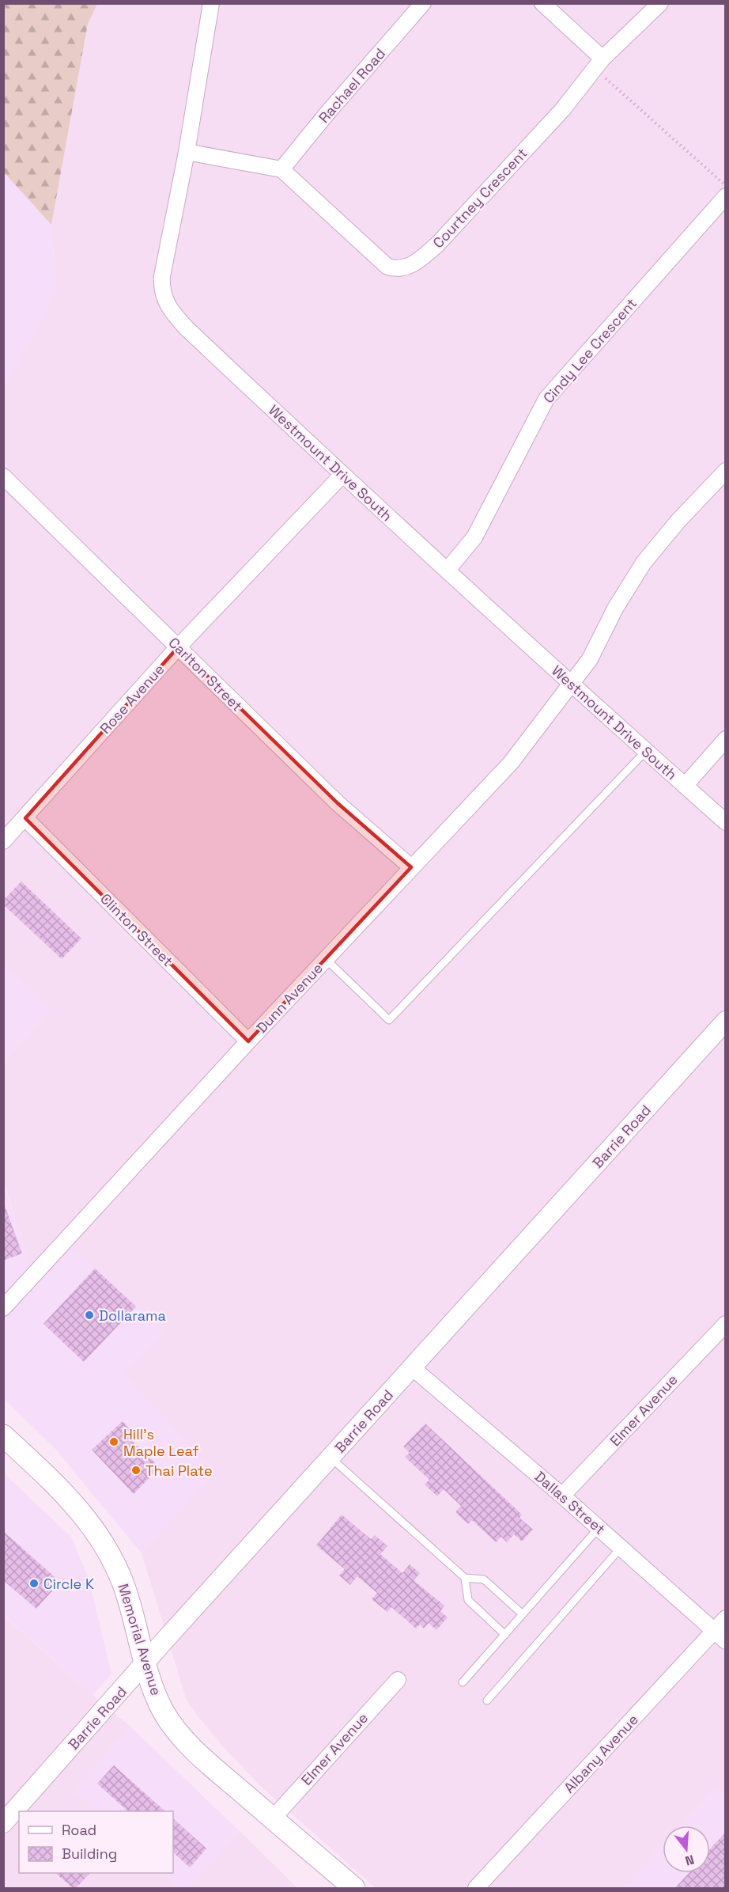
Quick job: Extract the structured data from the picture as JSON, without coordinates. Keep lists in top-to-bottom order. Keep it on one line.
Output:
{"streets":{"main road":["Memorial Avenue"],"street":["Rachael Road","Courtney Crescent","Cindy Lee Crescent","Westmount Drive South","Carlton Street","Rose Avenue","Clinton Street","Dunn Avenue","Barrie Road","Elmer Avenue","Dallas Street","Albany Avenue"]},"crossings":[["Rachael Road","Courtney Crescent"],["Cindy Lee Crescent","Westmount Drive South"],["Westmount Drive South","Rose Avenue"],["Westmount Drive South","Dunn Avenue"],["Carlton Street","Rose Avenue"],["Carlton Street","Dunn Avenue"],["Rose Avenue","Clinton Street"],["Clinton Street","Dunn Avenue"],["Barrie Road","Dallas Street"],["Barrie Road","Memorial Avenue"],["Elmer Avenue","Dallas Street"],["Elmer Avenue","Memorial Avenue"],["Dallas Street","Albany Avenue"]],"places":["Dollarama","Hill's Maple Leaf","Thai Plate","Circle K"],"legend":["Road","Building"],"north":"bottom"}
